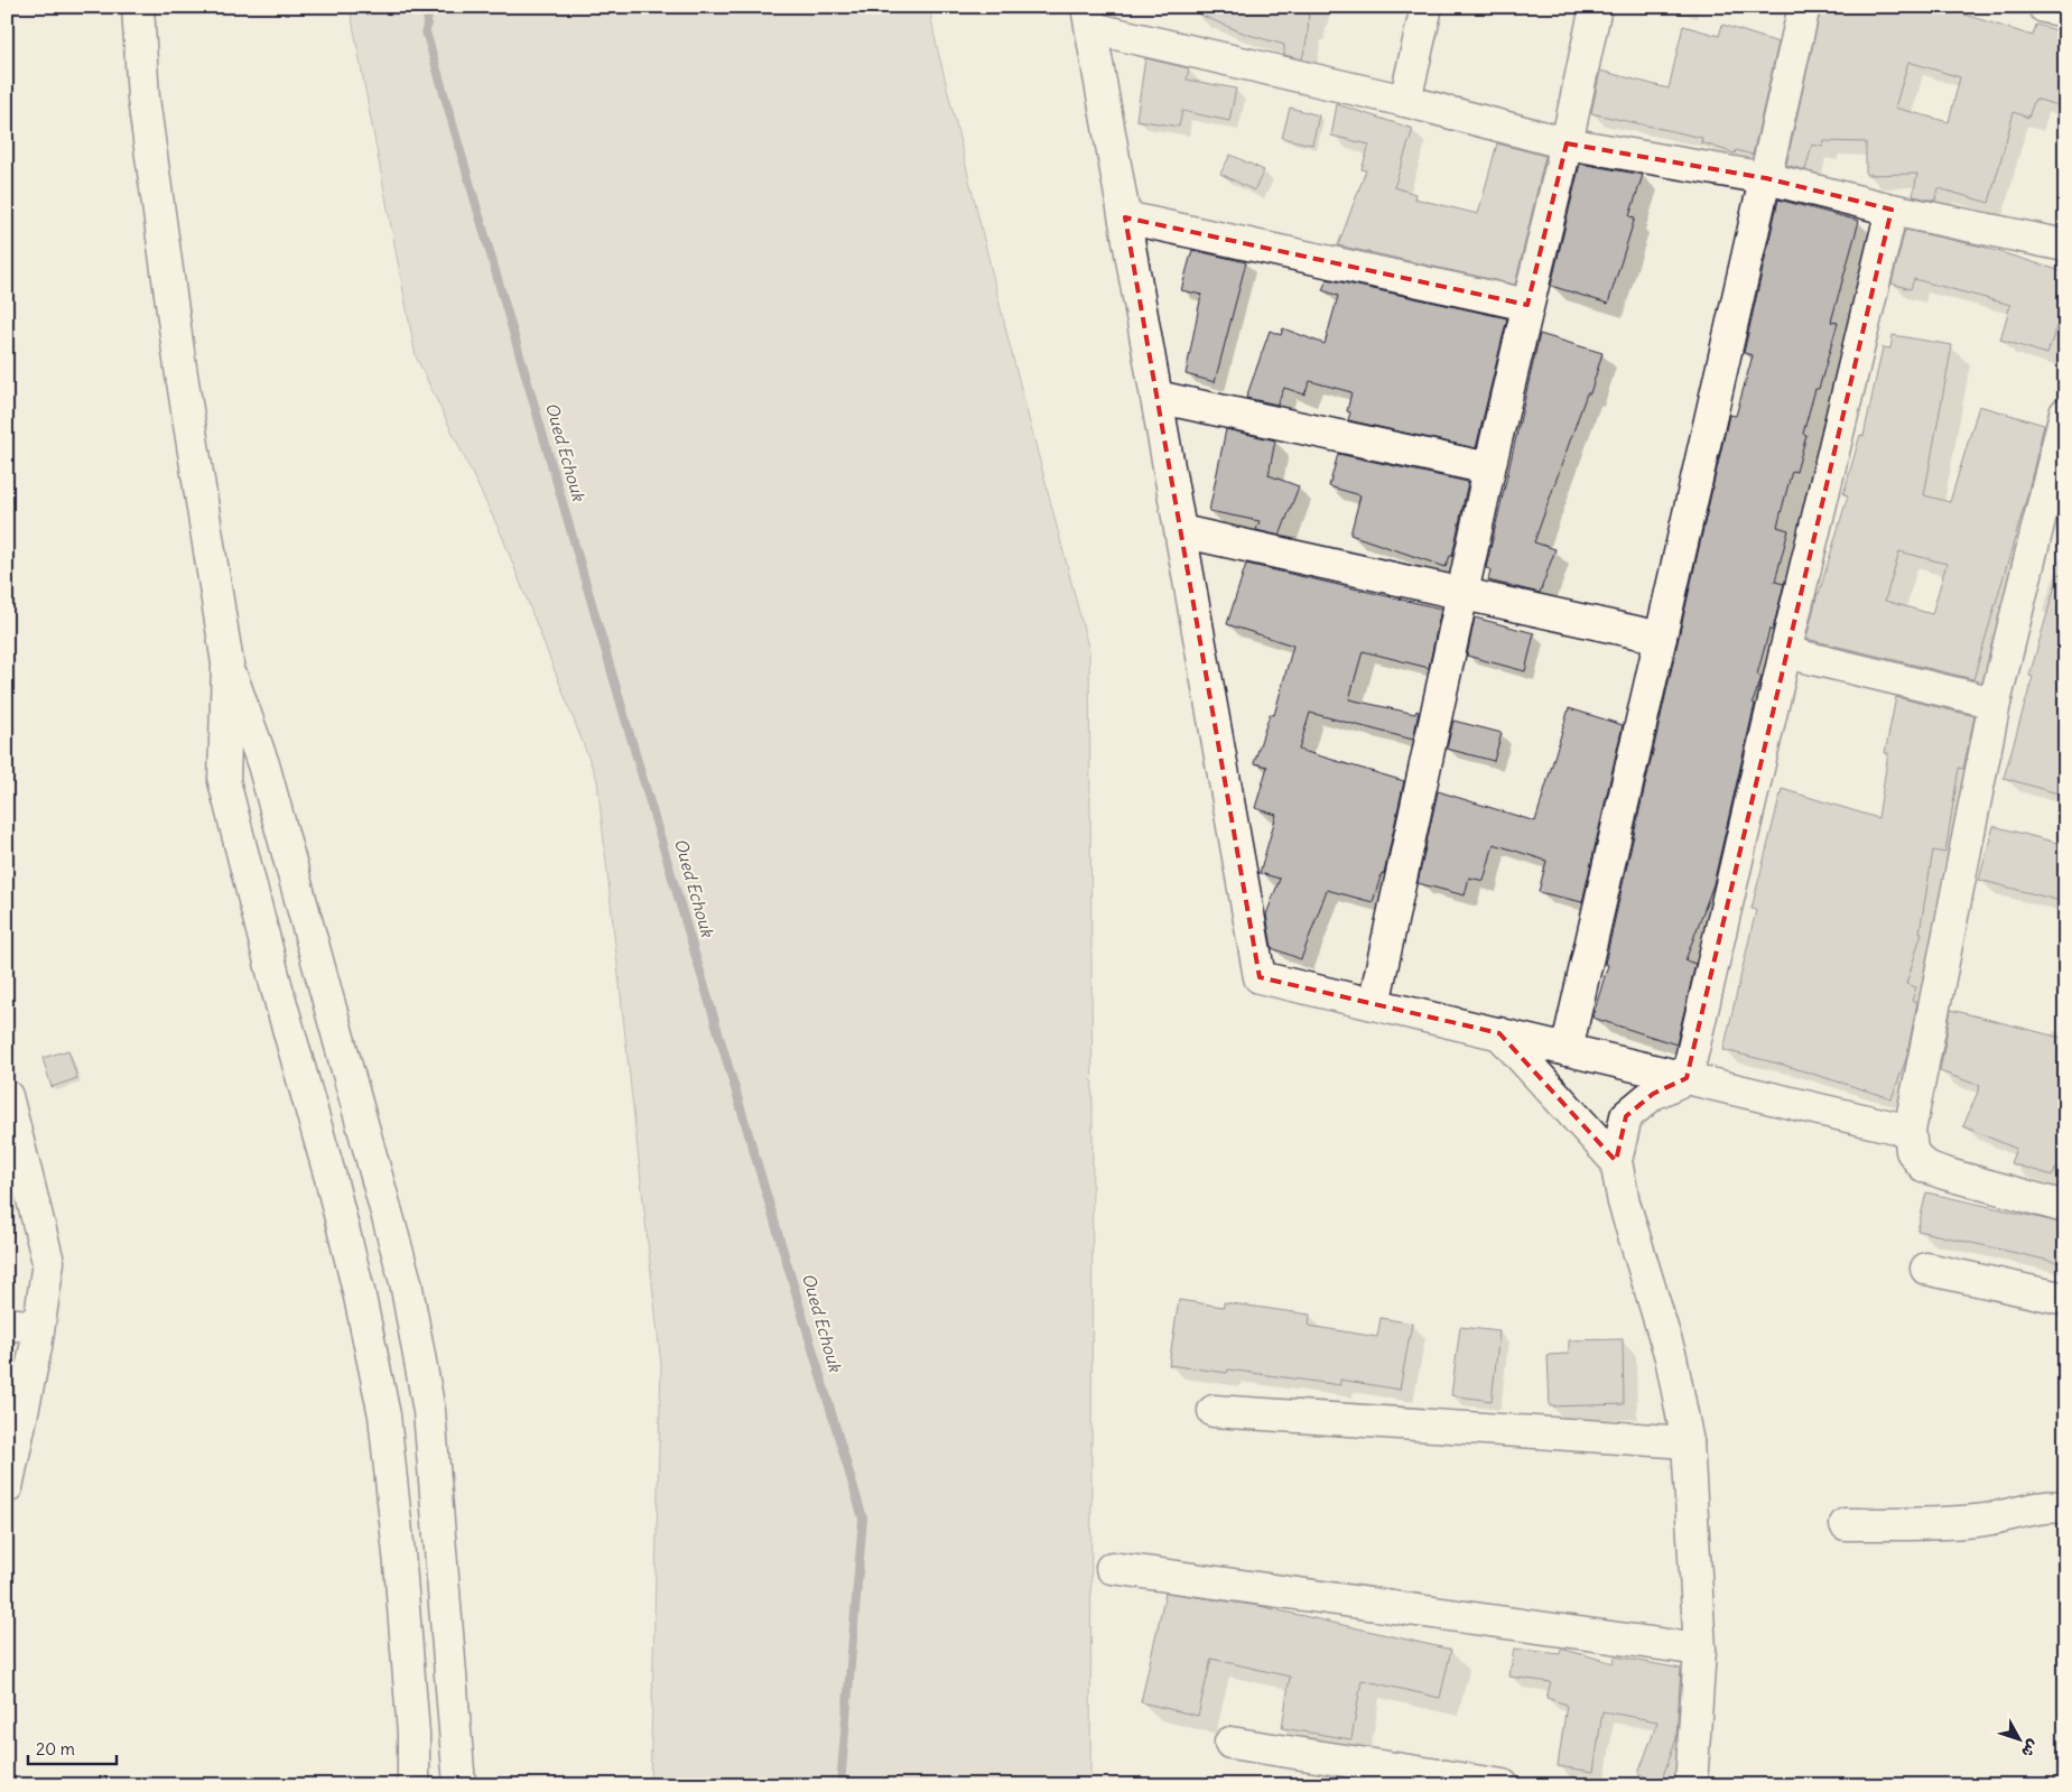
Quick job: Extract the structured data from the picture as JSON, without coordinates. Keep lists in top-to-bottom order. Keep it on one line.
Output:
{"water":["Oued Echouk"],"scale_bar":"20 m","north":"bottom right"}
